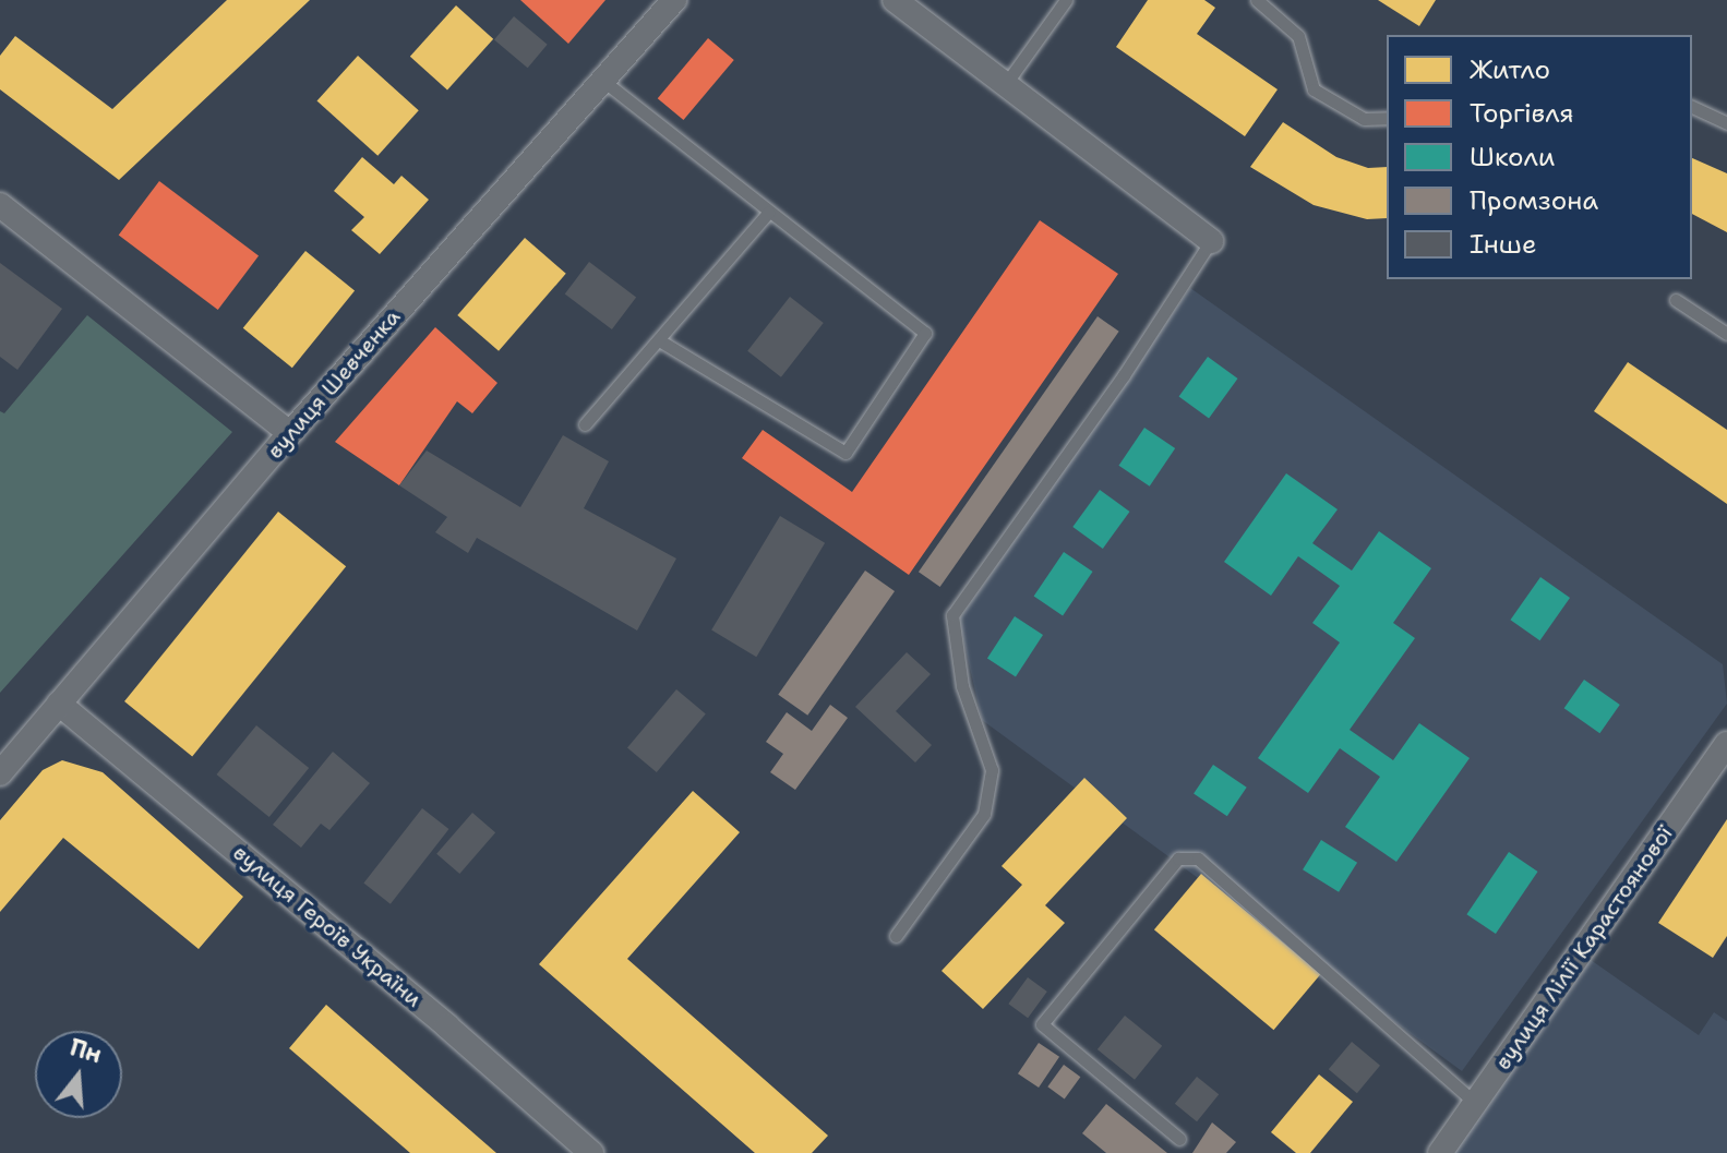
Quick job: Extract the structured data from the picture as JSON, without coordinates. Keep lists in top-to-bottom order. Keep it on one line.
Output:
{"streets":{"street":["вулиця Шевченка","вулиця Героїв України","вулиця Лілії Карастоянової"]},"crossings":[["вулиця Шевченка","вулиця Героїв України"]],"legend":["Житло","Торгівля","Школи","Промзона","Інше"],"north":"top"}
